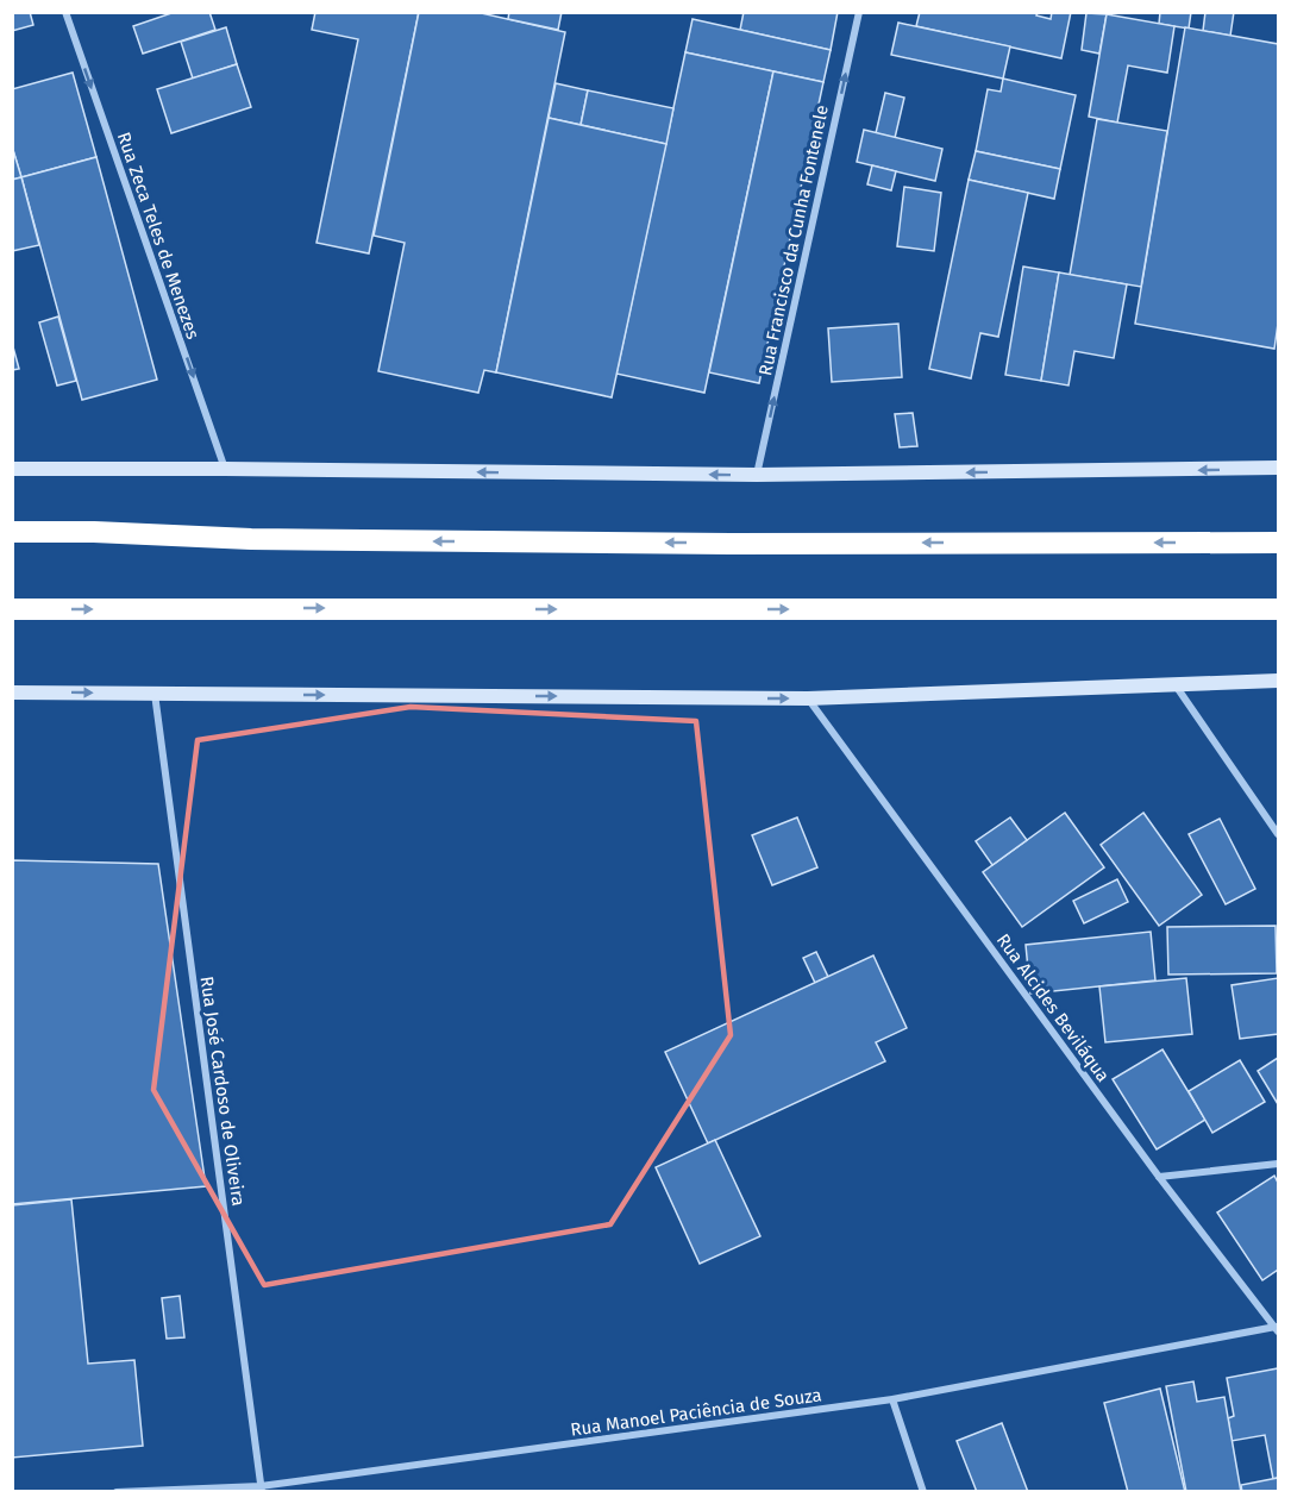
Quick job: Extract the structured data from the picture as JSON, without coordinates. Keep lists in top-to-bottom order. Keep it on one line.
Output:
{"streets":{"street":["Rua Zeca Teles de Menezes","Rua Francisco da Cunha Fontenele","Rua Alcides Beviláqua","Rua José Cardoso de Oliveira","Rua Manoel Paciência de Souza"]},"crossings":[["Rua Alcides Beviláqua","Rua Manoel Paciência de Souza"],["Rua José Cardoso de Oliveira","Rua Manoel Paciência de Souza"]],"one_way":["Rua Zeca Teles de Menezes","Rua Francisco da Cunha Fontenele"]}
